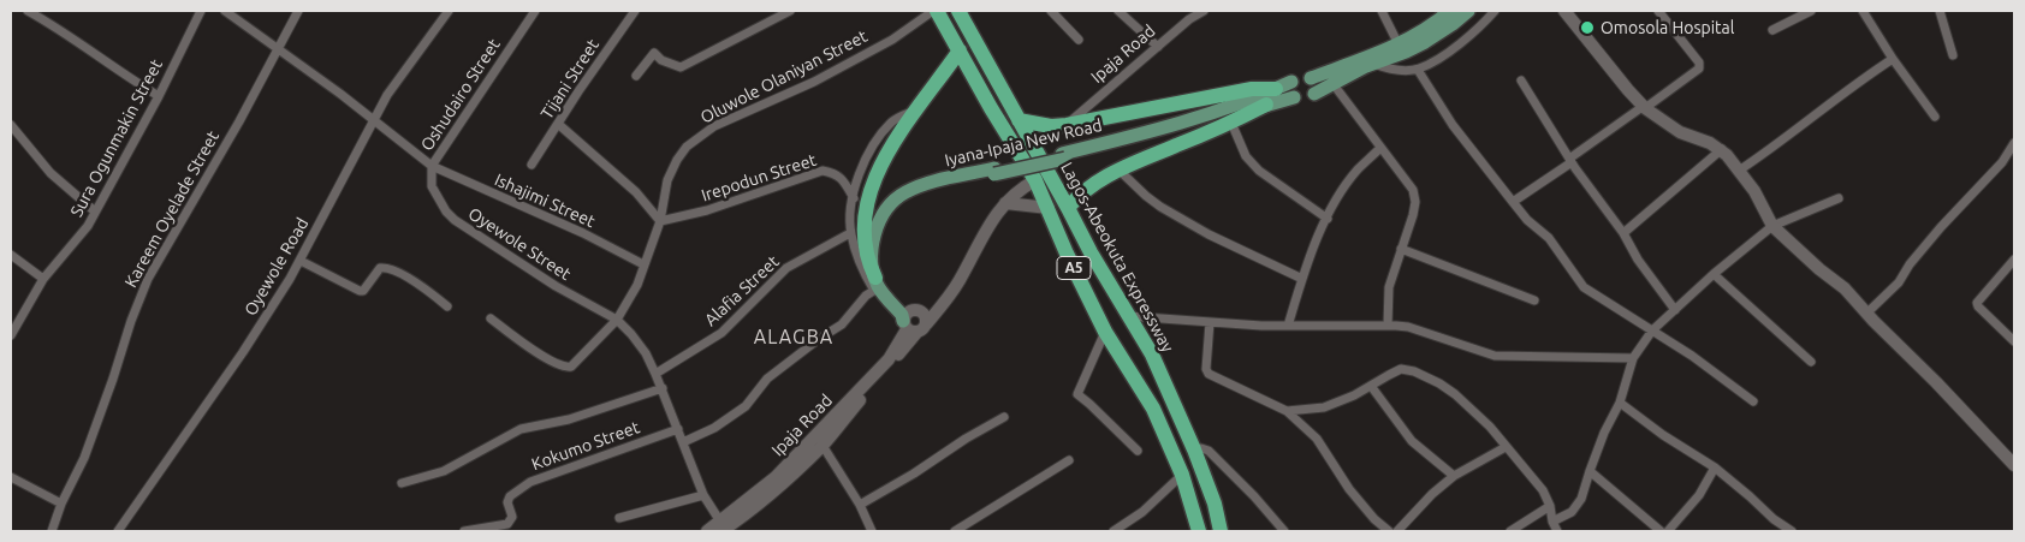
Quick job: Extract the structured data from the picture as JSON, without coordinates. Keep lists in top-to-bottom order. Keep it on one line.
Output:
{"streets":{"highway":["Lagos-Abeokuta Expressway","A5"],"main road":["Iyana-Ipaja New Road"],"street":["Ipaja Road","Oluwole Olaniyan Street","Tijani Street","Oshudairo Street","Sura Ogunmakin Street","Irepodun Street","Ishajimi Street","Kareem Oyelade Street","Oyewole Street","Oyewole Road","Alafia Street","Kokumo Street"]},"crossings":[["Ipaja Road","Iyana-Ipaja New Road"],["Ipaja Road","Oyewole Street"],["Ipaja Road","Lagos-Abeokuta Expressway"],["Oluwole Olaniyan Street","Irepodun Street"],["Oluwole Olaniyan Street","Ishajimi Street"],["Oluwole Olaniyan Street","Oyewole Street"],["Oluwole Olaniyan Street","Lagos-Abeokuta Expressway"],["Oshudairo Street","Ishajimi Street"],["Oshudairo Street","Oyewole Street"],["Ishajimi Street","Oyewole Street"],["Oyewole Street","Alafia Street"],["Oyewole Street","Kokumo Street"]],"districts":["ALAGBA"],"places":["Omosola Hospital"]}
